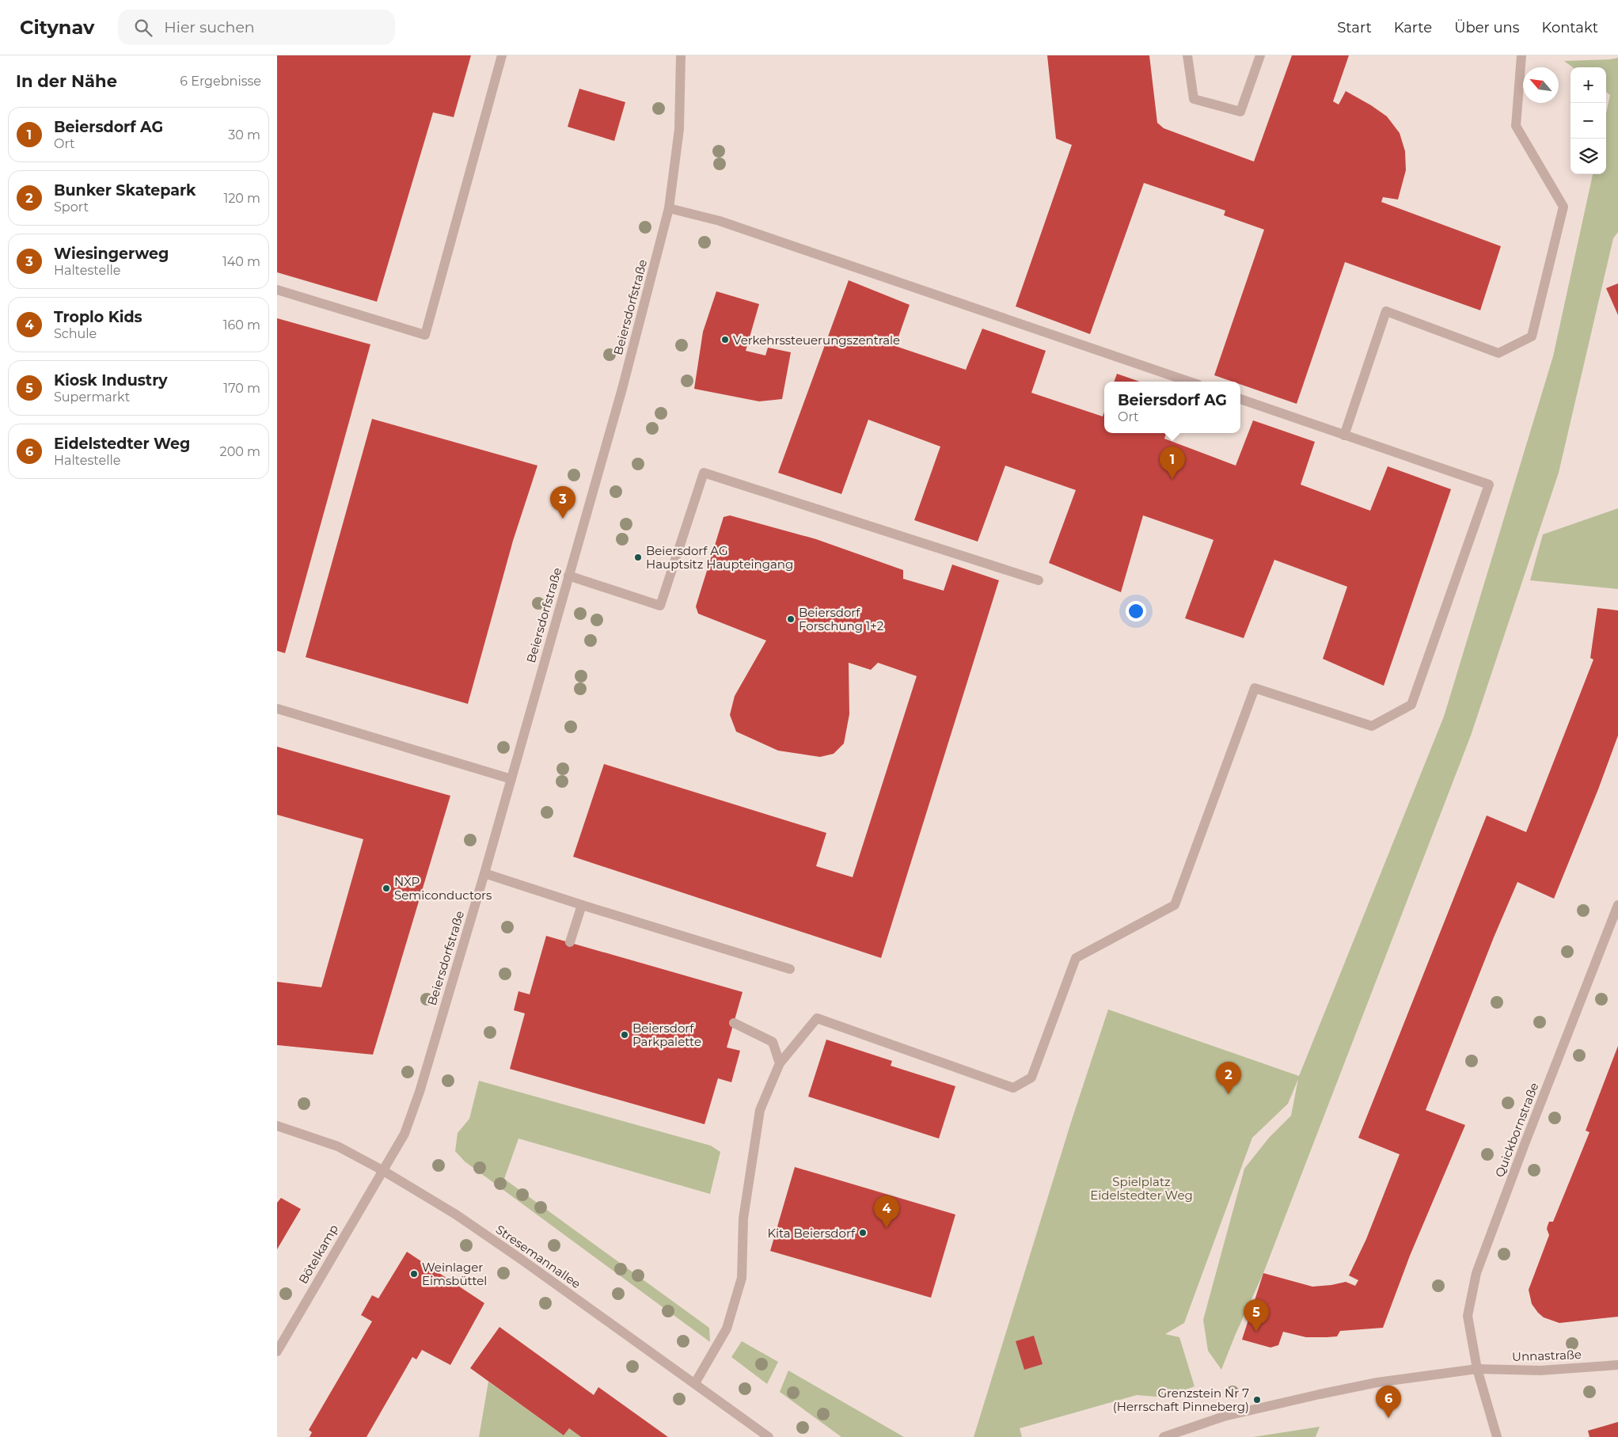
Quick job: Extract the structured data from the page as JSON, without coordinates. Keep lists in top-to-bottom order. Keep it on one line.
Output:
{"streets":{"street":["Beiersdorfstraße","Quickbornstraße","Bötelkamp","Stresemannallee","Unnastraße"]},"crossings":[["Beiersdorfstraße","Bötelkamp"],["Beiersdorfstraße","Stresemannallee"],["Quickbornstraße","Unnastraße"],["Bötelkamp","Stresemannallee"]],"parks":["Spielplatz Eidelstedter Weg"],"places":["Verkehrssteuerungszentrale","Beiersdorf AG Hauptsitz Haupteingang","Beiersdorf Forschung 1+2","NXP Semiconductors","Beiersdorf Parkpalette","Kita Beiersdorf","Weinlager Eimsbüttel","Grenzstein Nr 7 (Herrschaft Pinneberg)"],"north":"top left","page":{"header":"Citynav","search":"Hier suchen","nav":["Start","Karte","Über uns","Kontakt"],"heading":["In der Nähe","6 Ergebnisse"],"map_buttons":["+","−"],"list":[{"mark":"1","name":"Beiersdorf AG","note":"Ort","value":"30 m"},{"mark":"2","name":"Bunker Skatepark","note":"Sport","value":"120 m"},{"mark":"3","name":"Wiesingerweg","note":"Haltestelle","value":"140 m"},{"mark":"4","name":"Troplo Kids","note":"Schule","value":"160 m"},{"mark":"5","name":"Kiosk Industry","note":"Supermarkt","value":"170 m"},{"mark":"6","name":"Eidelstedter Weg","note":"Haltestelle","value":"200 m"}],"popup":["Beiersdorf AG","Ort"],"pins":["1","3","2","4","5","6"]}}
